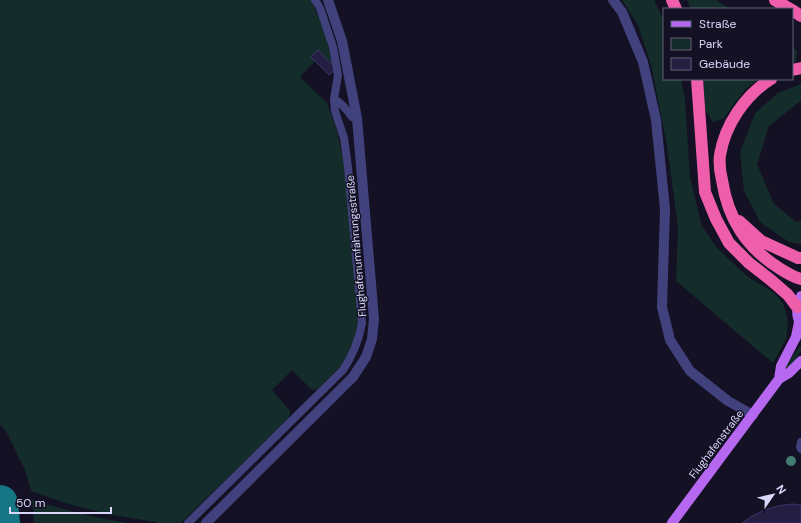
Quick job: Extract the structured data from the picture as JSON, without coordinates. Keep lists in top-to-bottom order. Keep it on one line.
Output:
{"streets":{"main road":["Flughafenstraße"],"street":["Flughafenumfahrungsstraße"]},"legend":["Straße","Park","Gebäude"],"scale_bar":"50 m","north":"top right"}
